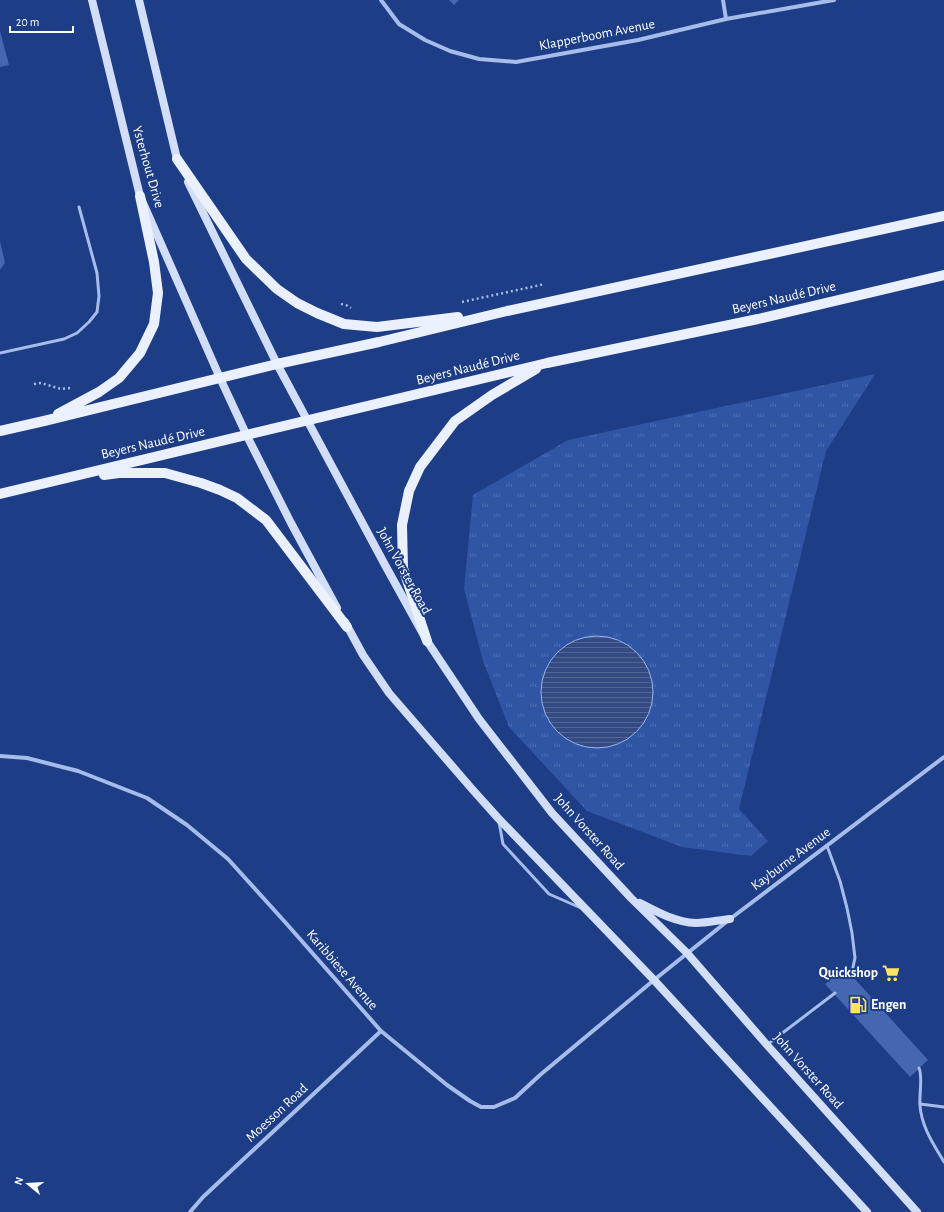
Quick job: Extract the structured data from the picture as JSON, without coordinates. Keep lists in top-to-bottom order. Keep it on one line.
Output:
{"streets":{"main road":["Ysterhout Drive","Beyers Naudé Drive","John Vorster Road"],"street":["Klapperboom Avenue","Kayburne Avenue","Karibbiese Avenue","Moesson Road"]},"crossings":[["Ysterhout Drive","Beyers Naudé Drive"],["Beyers Naudé Drive","John Vorster Road"],["John Vorster Road","Kayburne Avenue"],["Kayburne Avenue","Karibbiese Avenue"],["Karibbiese Avenue","Moesson Road"]],"places":{"supermarket":["Quickshop"],"fuel station":["Engen"]},"scale_bar":"20 m","north":"left"}
